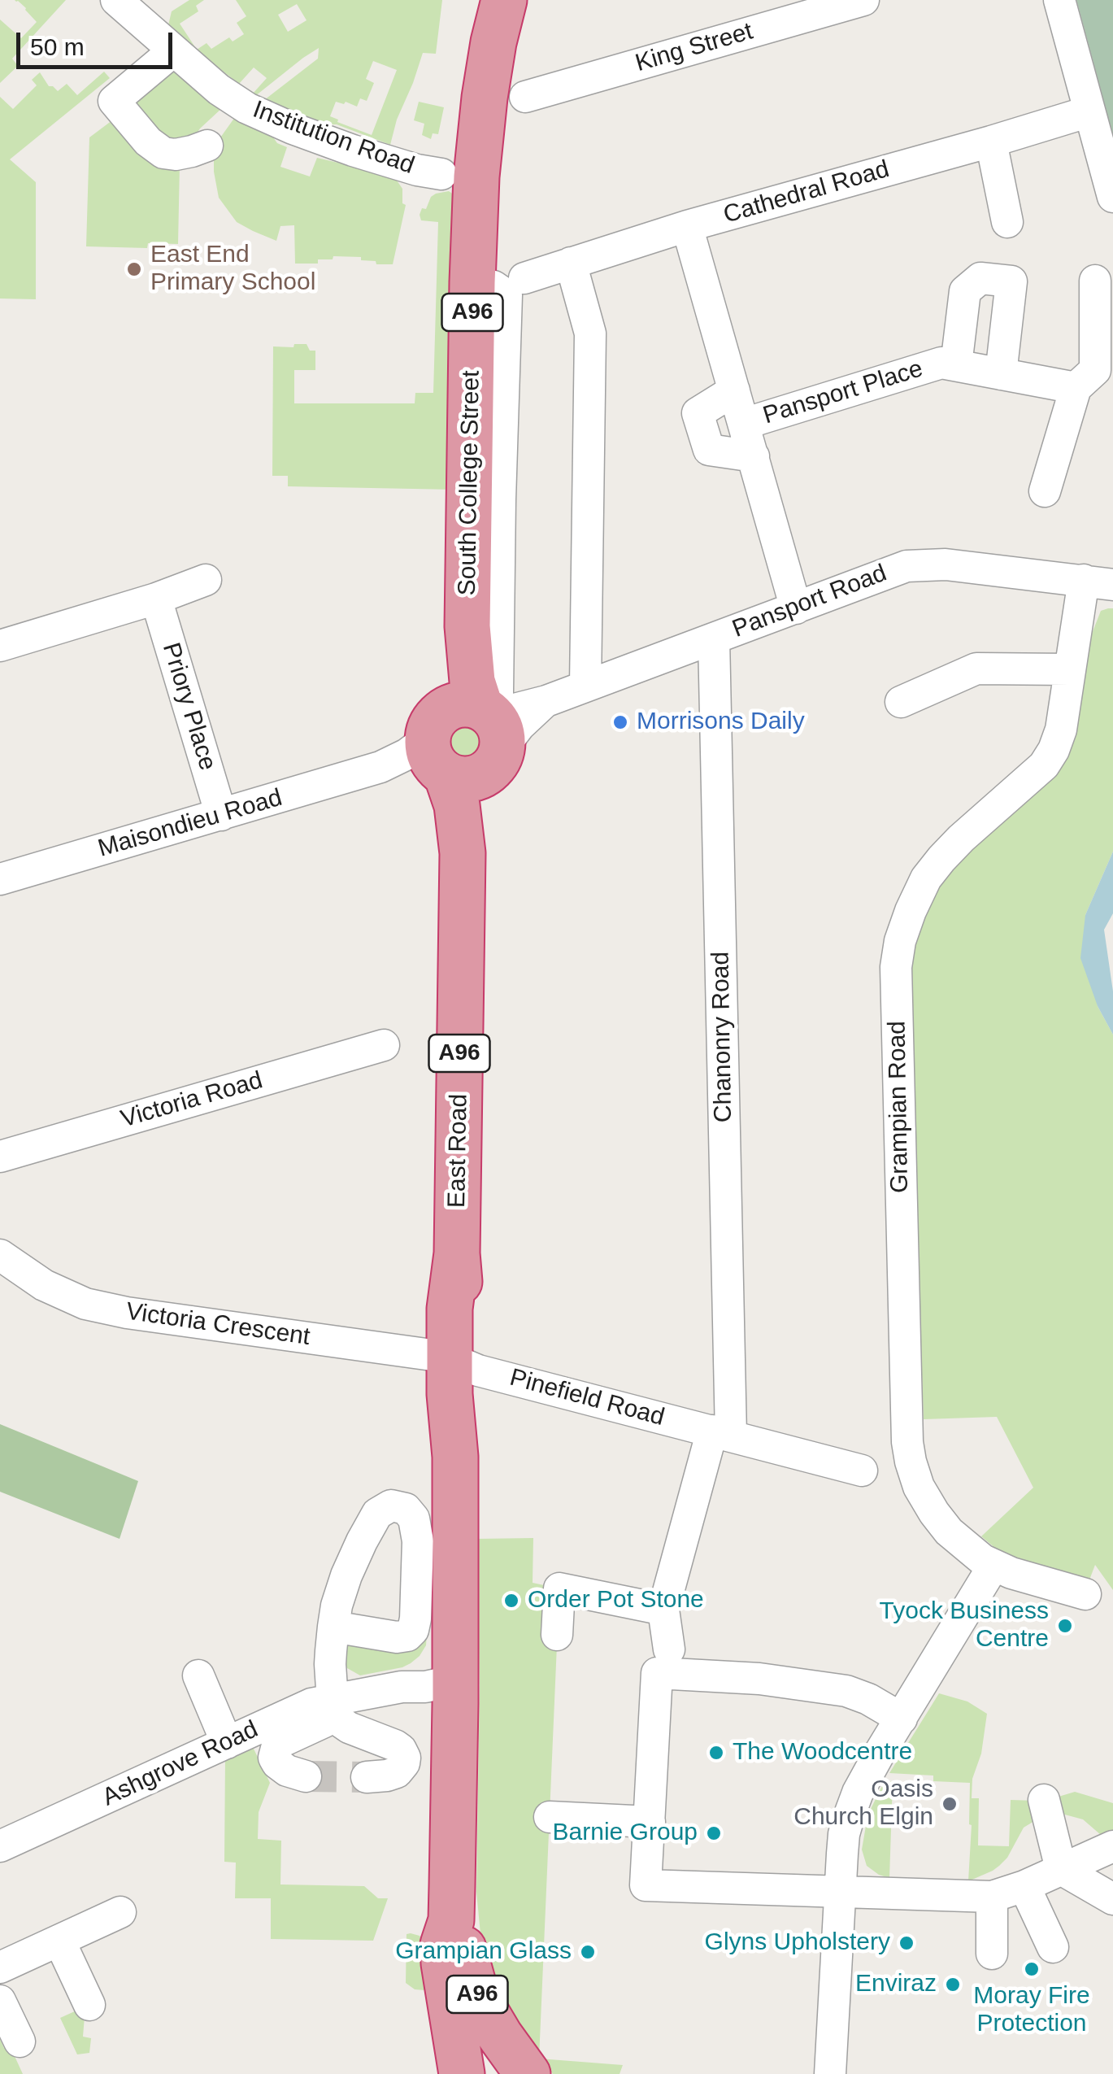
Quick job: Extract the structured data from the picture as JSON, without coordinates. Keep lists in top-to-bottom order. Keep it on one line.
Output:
{"streets":{"highway":["A96","South College Street","East Road"],"street":["King Street","Institution Road","Cathedral Road","Pansport Place","Pansport Road","Priory Place","Maisondieu Road","Chanonry Road","Victoria Road","Grampian Road","Victoria Crescent","Pinefield Road","Ashgrove Road"]},"crossings":[["Cathedral Road","Pansport Place"],["A96","East Road"],["A96","Victoria Crescent"],["A96","Pinefield Road"],["A96","Ashgrove Road"],["Pansport Place","Pansport Road"],["South College Street","Pansport Road"],["South College Street","Maisondieu Road"],["South College Street","East Road"],["Pansport Road","Maisondieu Road"],["Pansport Road","Chanonry Road"],["Pansport Road","Grampian Road"],["Pansport Road","East Road"],["Priory Place","Maisondieu Road"],["Maisondieu Road","East Road"],["Chanonry Road","Pinefield Road"],["East Road","Victoria Crescent"],["East Road","Pinefield Road"],["Victoria Crescent","Pinefield Road"]],"places":["East End Primary School","Morrisons Daily","Order Pot Stone","Tyock Business Centre","The Woodcentre","Oasis Church Elgin","Barnie Group","Glyns Upholstery","Grampian Glass","Moray Fire Protection","Enviraz"],"scale_bar":"50 m"}
